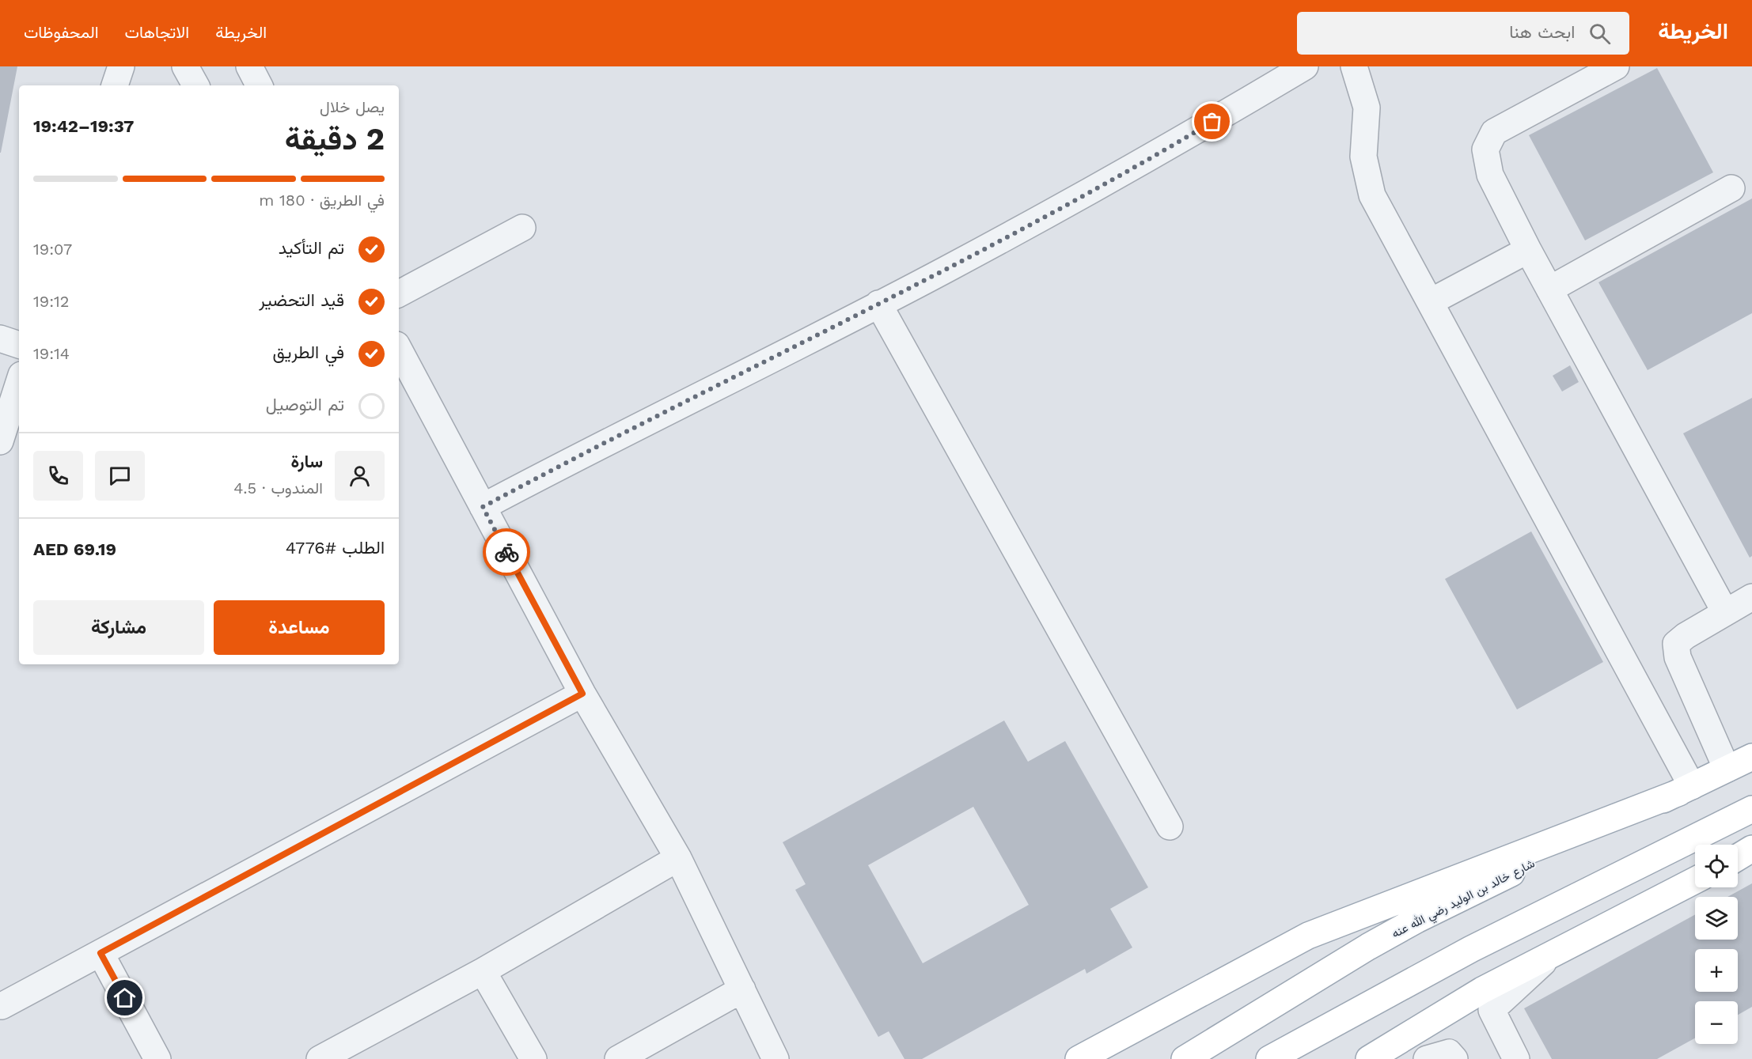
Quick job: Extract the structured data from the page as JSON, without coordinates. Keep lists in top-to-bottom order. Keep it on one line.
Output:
{"streets":{"main road":["شارع خالد بن الوليد رضي الله عنه"]},"page":{"header":"الخريطة","search":"ابحث هنا","nav":["الخريطة","الاتجاهات","المحفوظات"],"heading":["2 دقيقة","يصل خلال","19:37–19:42"],"panel":["سارة","المندوب · 4.5","الطلب #4776","AED 69.19"],"bar":"في الطريق · 180 m","list":[["تم التأكيد","19:07"],["قيد التحضير","19:12"],["في الطريق","19:14"],"تم التوصيل"],"buttons":["مساعدة","مشاركة"],"map_buttons":["+","−"]}}
